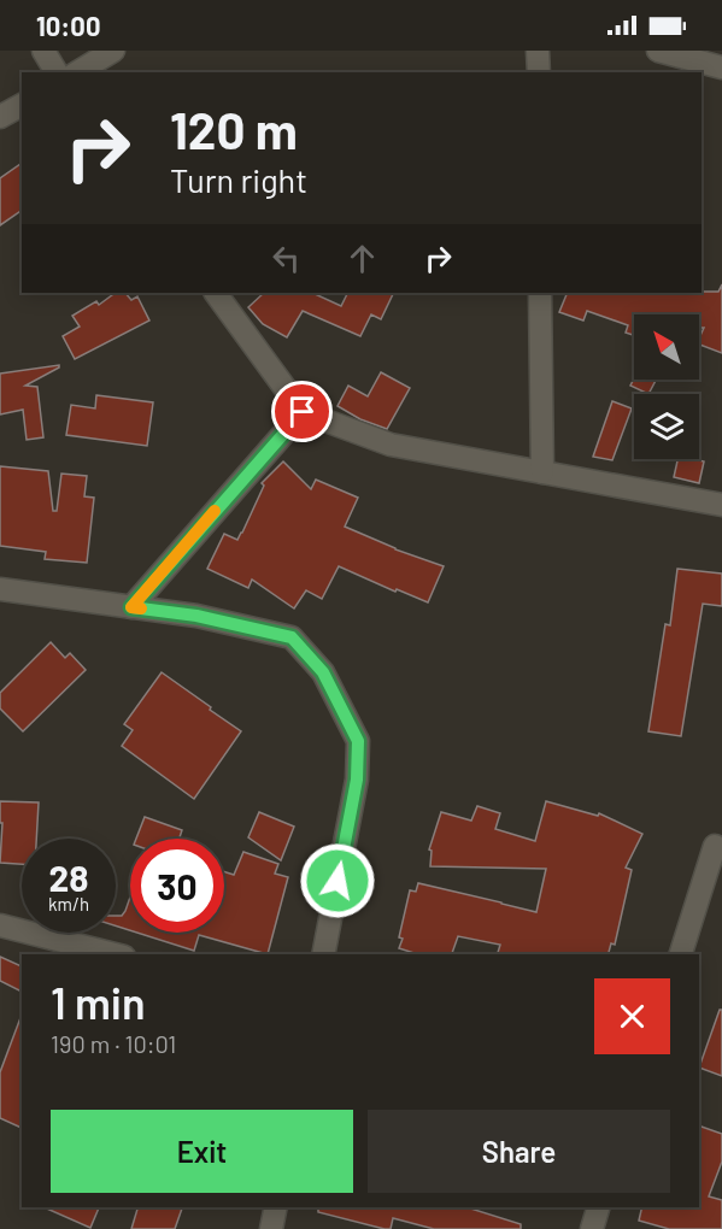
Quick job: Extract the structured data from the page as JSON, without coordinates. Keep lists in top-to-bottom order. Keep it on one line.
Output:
{"north":"top left","page":{"status":"10:00","turn":["120 m","Turn right"],"speed":"28 km/h","limit":"30","heading":["1 min","190 m · 10:01"],"buttons":["Exit","Share"]}}
